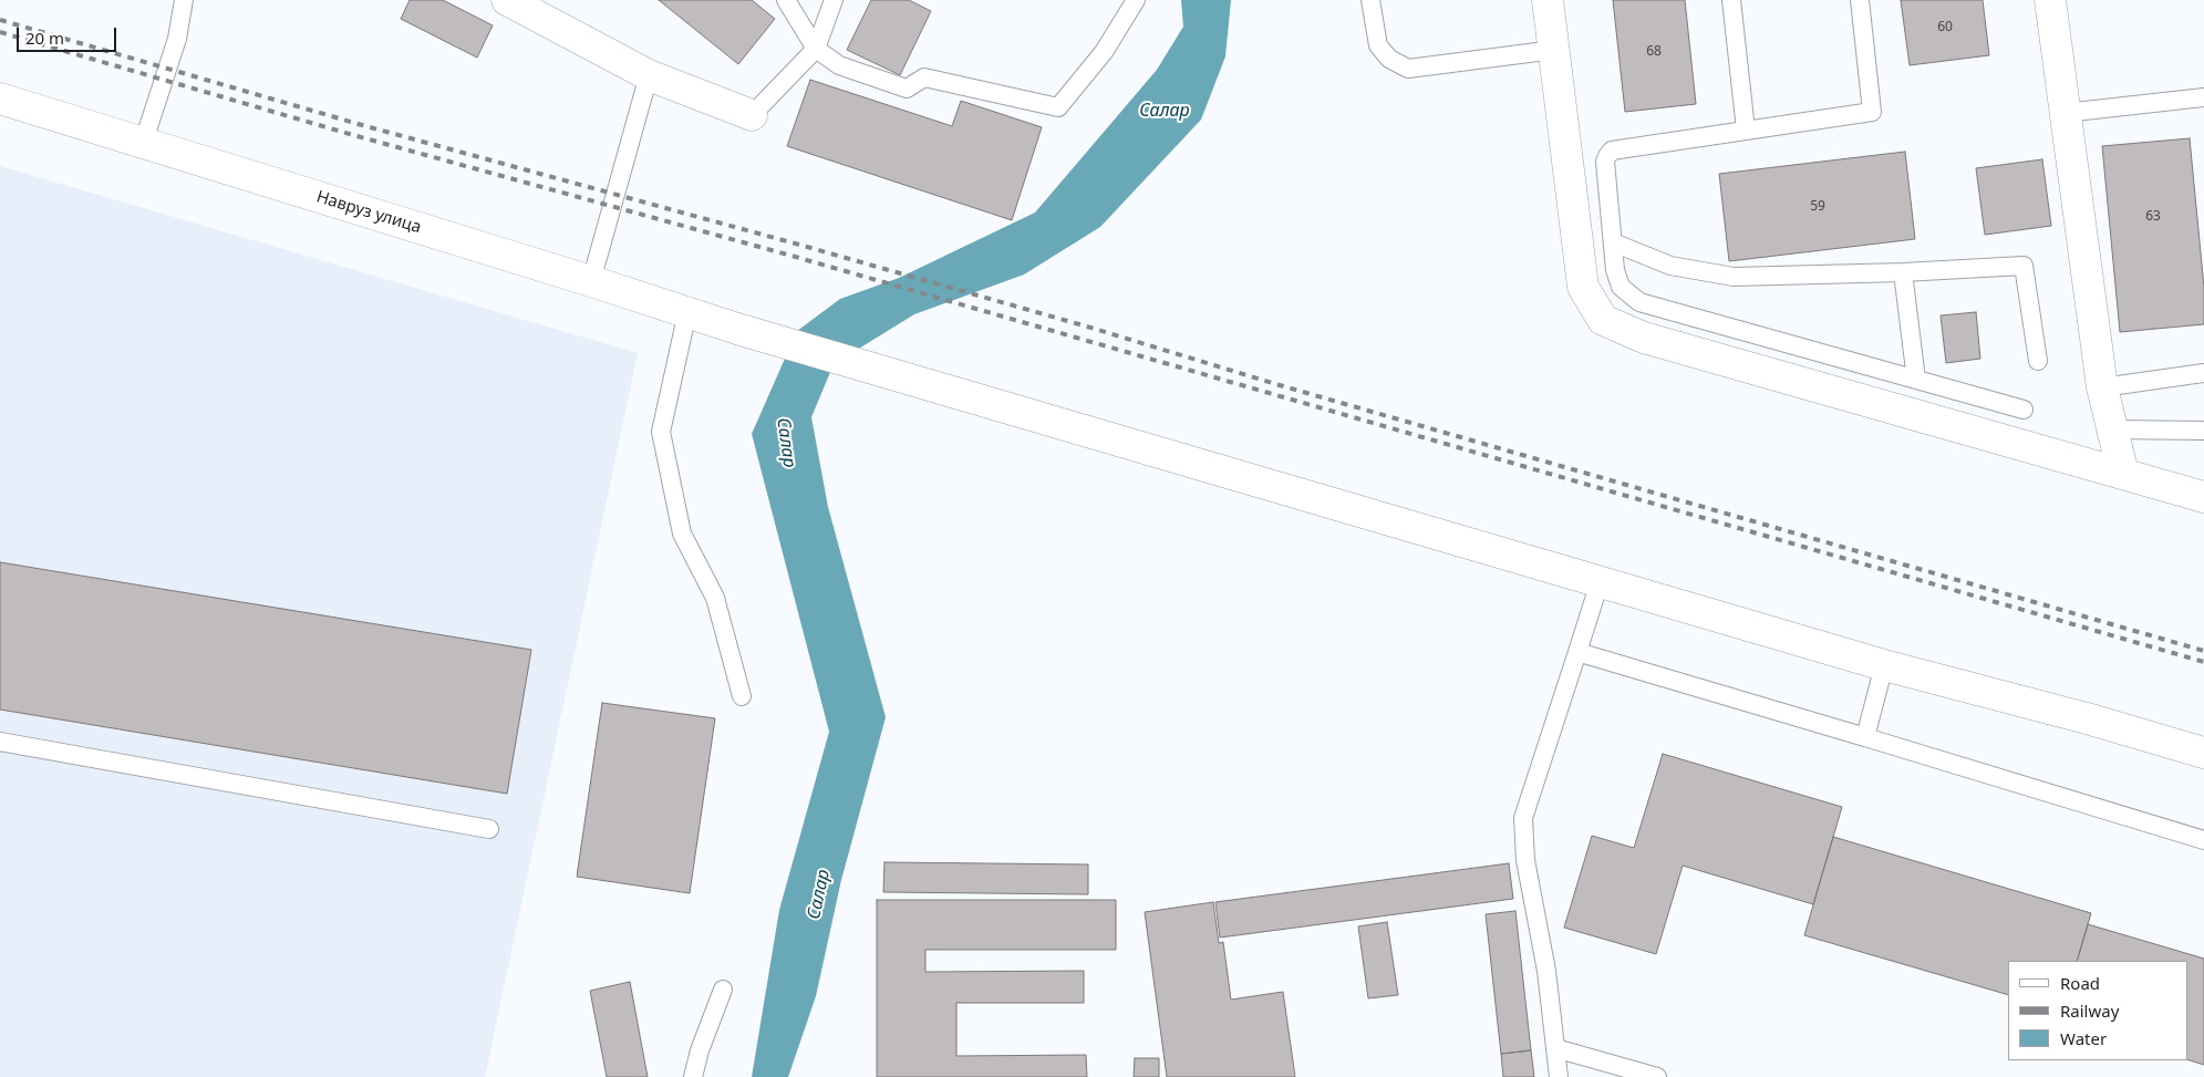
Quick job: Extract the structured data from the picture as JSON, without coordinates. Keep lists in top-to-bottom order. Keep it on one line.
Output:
{"streets":{"street":["Навруз улица"]},"water":["Салар"],"house_numbers":["60","68","59","63"],"legend":["Road","Railway","Water"],"scale_bar":"20 m"}
